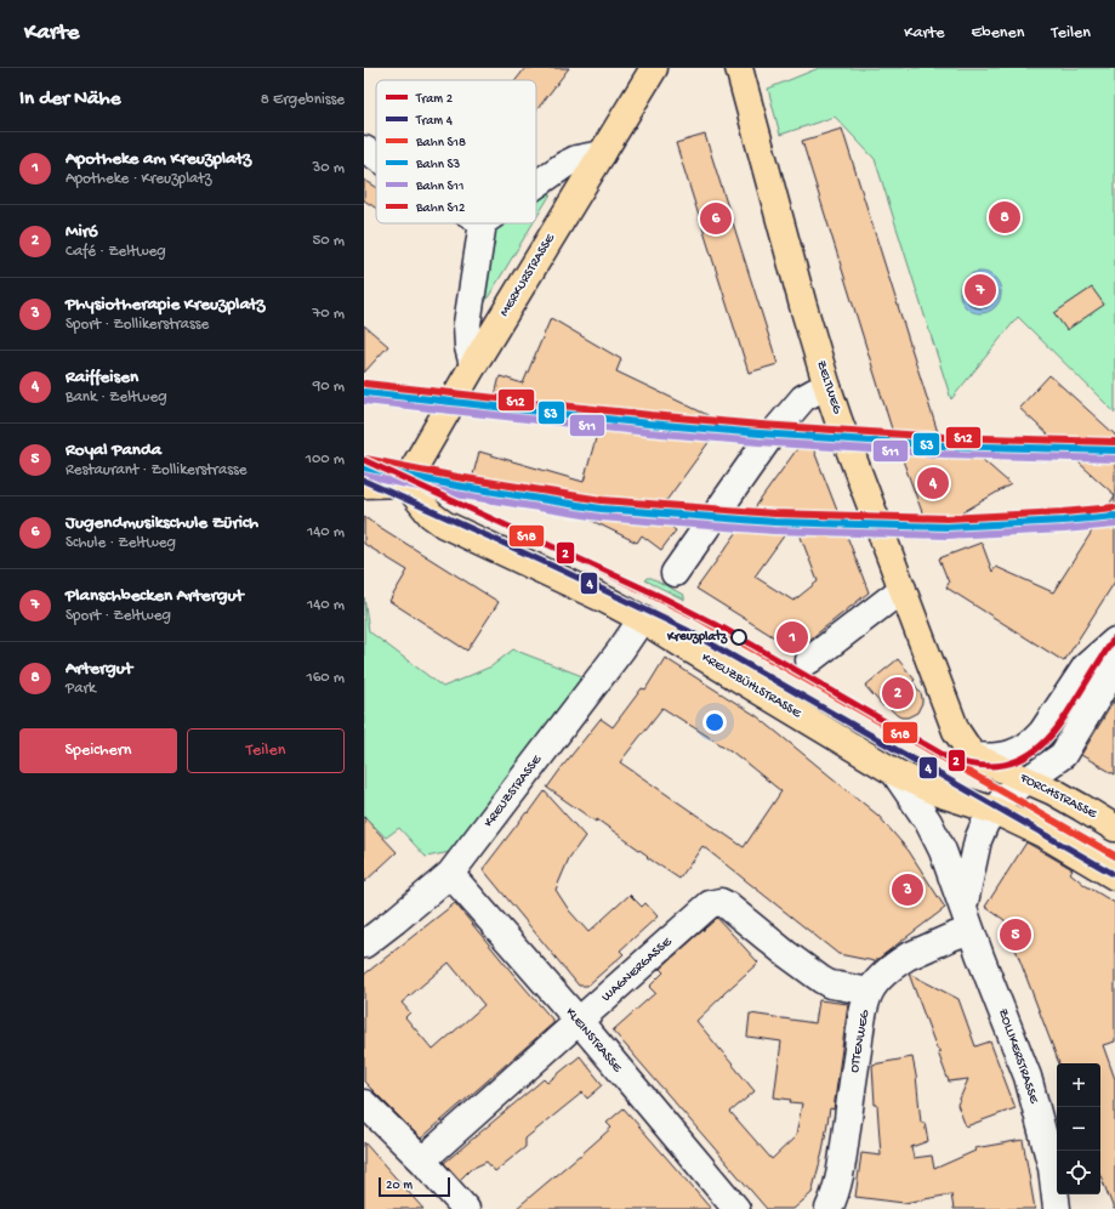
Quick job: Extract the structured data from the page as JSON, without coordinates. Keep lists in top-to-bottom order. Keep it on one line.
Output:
{"streets":{"main road":["MERKURSTRASSE","ZELTWEG","KREUZBÜHLSTRASSE","FORCHSTRASSE"],"street":["KREUZSTRASSE","WAGNERGASSE","KLEINSTRASSE","OTTENWEG","ZOLLIKERSTRASSE"]},"crossings":[["MERKURSTRASSE","KREUZBÜHLSTRASSE"],["ZELTWEG","KREUZBÜHLSTRASSE"],["ZELTWEG","FORCHSTRASSE"],["KREUZBÜHLSTRASSE","KREUZSTRASSE"],["KREUZBÜHLSTRASSE","ZOLLIKERSTRASSE"],["KREUZSTRASSE","KLEINSTRASSE"],["WAGNERGASSE","KLEINSTRASSE"],["WAGNERGASSE","OTTENWEG"],["OTTENWEG","ZOLLIKERSTRASSE"]],"places":["Kreuzplatz"],"lines":["rail line S12","rail line S3","rail line S11","tram line 2","rail line S18","tram line 4"],"legend":["Tram 2","Tram 4","Bahn S18","Bahn S3","Bahn S11","Bahn S12"],"scale_bar":"20 m","page":{"header":"Karte","nav":["Karte","Ebenen","Teilen"],"heading":["In der Nähe","8 Ergebnisse"],"list":[{"mark":"1","name":"Apotheke am Kreuzplatz","note":"Apotheke · Kreuzplatz","value":"30 m"},{"mark":"2","name":"Miró","note":"Café · Zeltweg","value":"50 m"},{"mark":"3","name":"Physiotherapie Kreuzplatz","note":"Sport · Zollikerstrasse","value":"70 m"},{"mark":"4","name":"Raiffeisen","note":"Bank · Zeltweg","value":"90 m"},{"mark":"5","name":"Royal Panda","note":"Restaurant · Zollikerstrasse","value":"100 m"},{"mark":"6","name":"Jugendmusikschule Zürich","note":"Schule · Zeltweg","value":"140 m"},{"mark":"7","name":"Planschbecken Artergut","note":"Sport · Zeltweg","value":"140 m"},{"mark":"8","name":"Artergut","note":"Park","value":"160 m"}],"pins":["8","6","7","4","1","2","3","5"],"buttons":["Speichern","Teilen"],"map_buttons":["+","−"],"scale":"20 m"}}
